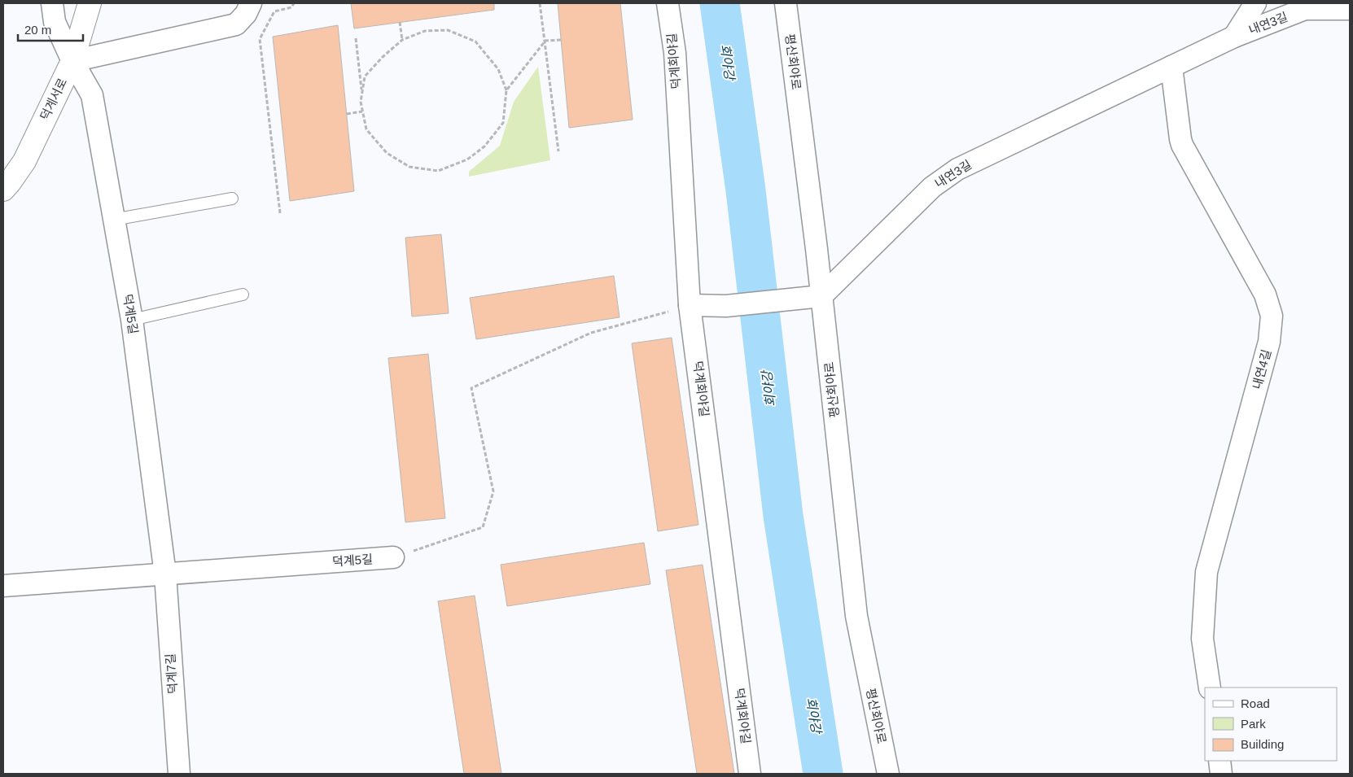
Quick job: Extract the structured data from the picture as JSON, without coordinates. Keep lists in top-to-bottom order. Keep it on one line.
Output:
{"streets":{"street":["내연3길","덕계회야길","평산회야로","덕계서로","덕계5길","내연4길","덕계7길"]},"crossings":[["내연3길","평산회야로"],["내연3길","내연4길"],["덕계서로","덕계5길"],["덕계5길","덕계7길"]],"water":["회야강"],"legend":["Road","Park","Building"],"scale_bar":"20 m"}
